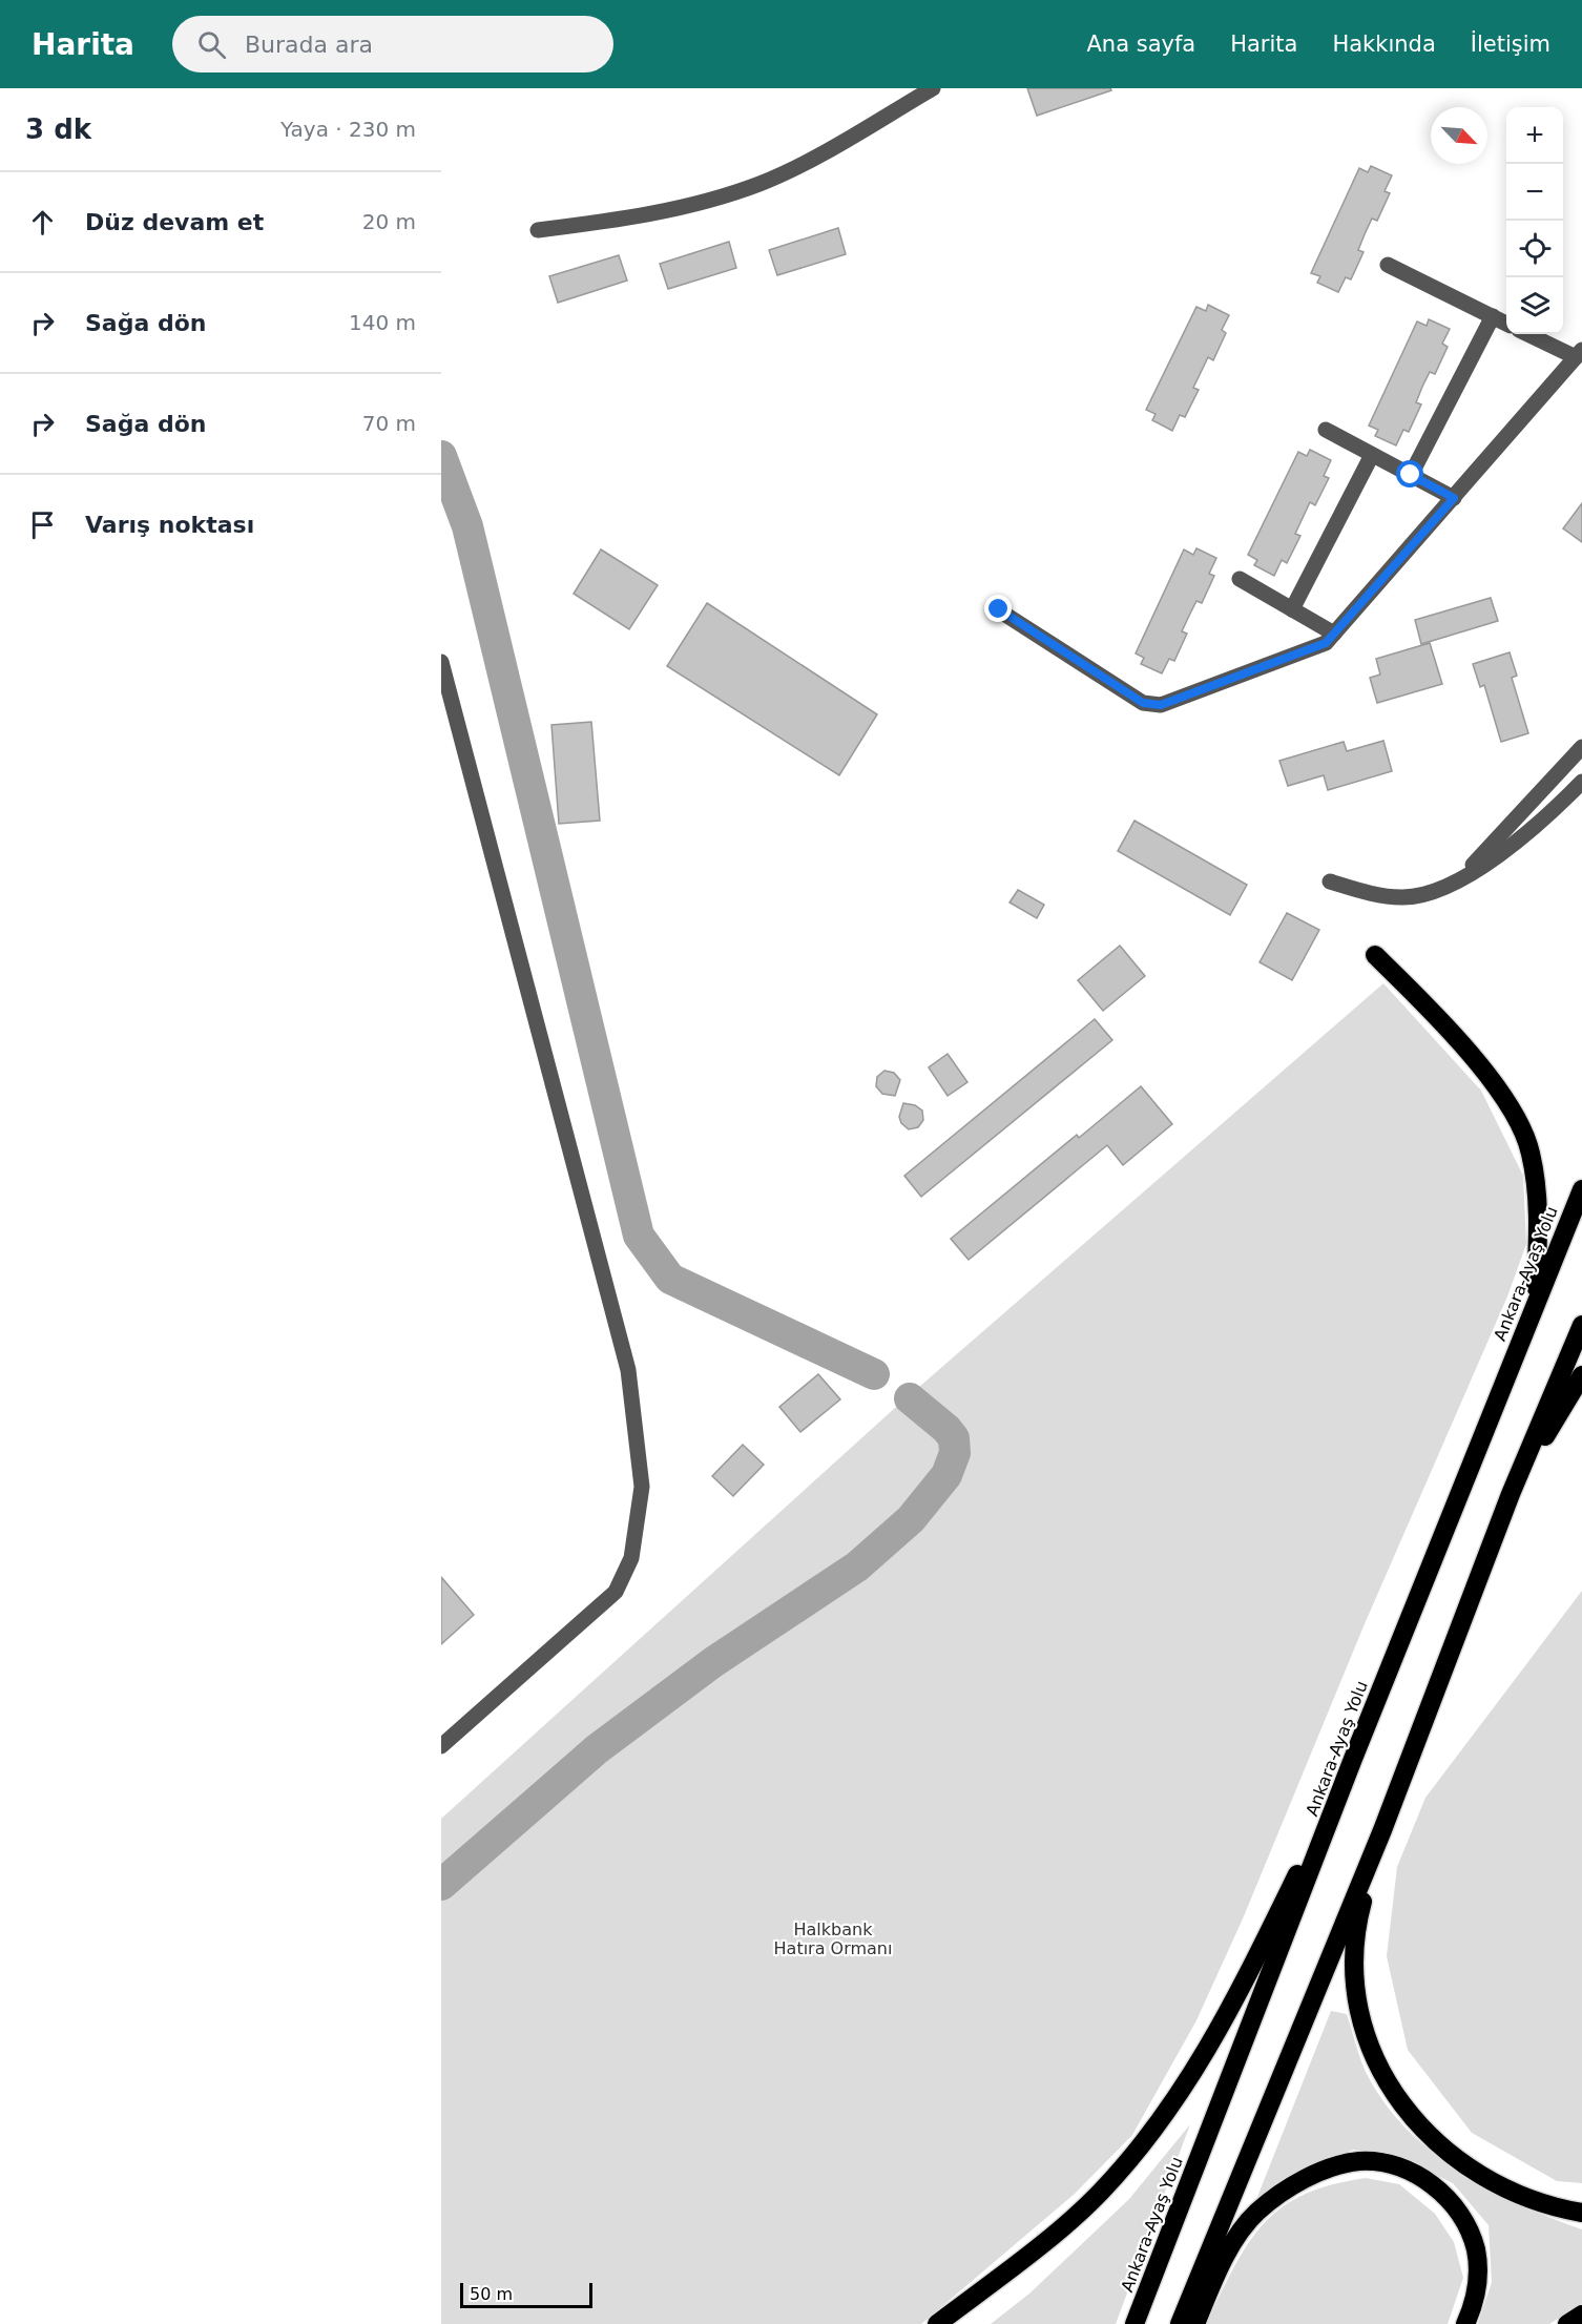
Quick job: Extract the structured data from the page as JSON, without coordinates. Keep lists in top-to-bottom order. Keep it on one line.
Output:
{"streets":{"highway":["Ankara-Ayaş Yolu"]},"parks":["Halkbank Hatıra Ormanı"],"scale_bar":"50 m","north":"bottom right","page":{"header":"Harita","search":"Burada ara","nav":["Ana sayfa","Harita","Hakkında","İletişim"],"heading":["3 dk","Yaya · 230 m"],"map_buttons":["+","−"],"list":[["Düz devam et","20 m"],["Sağa dön","140 m"],["Sağa dön","70 m"],"Varış noktası"],"scale":"50 m"}}
